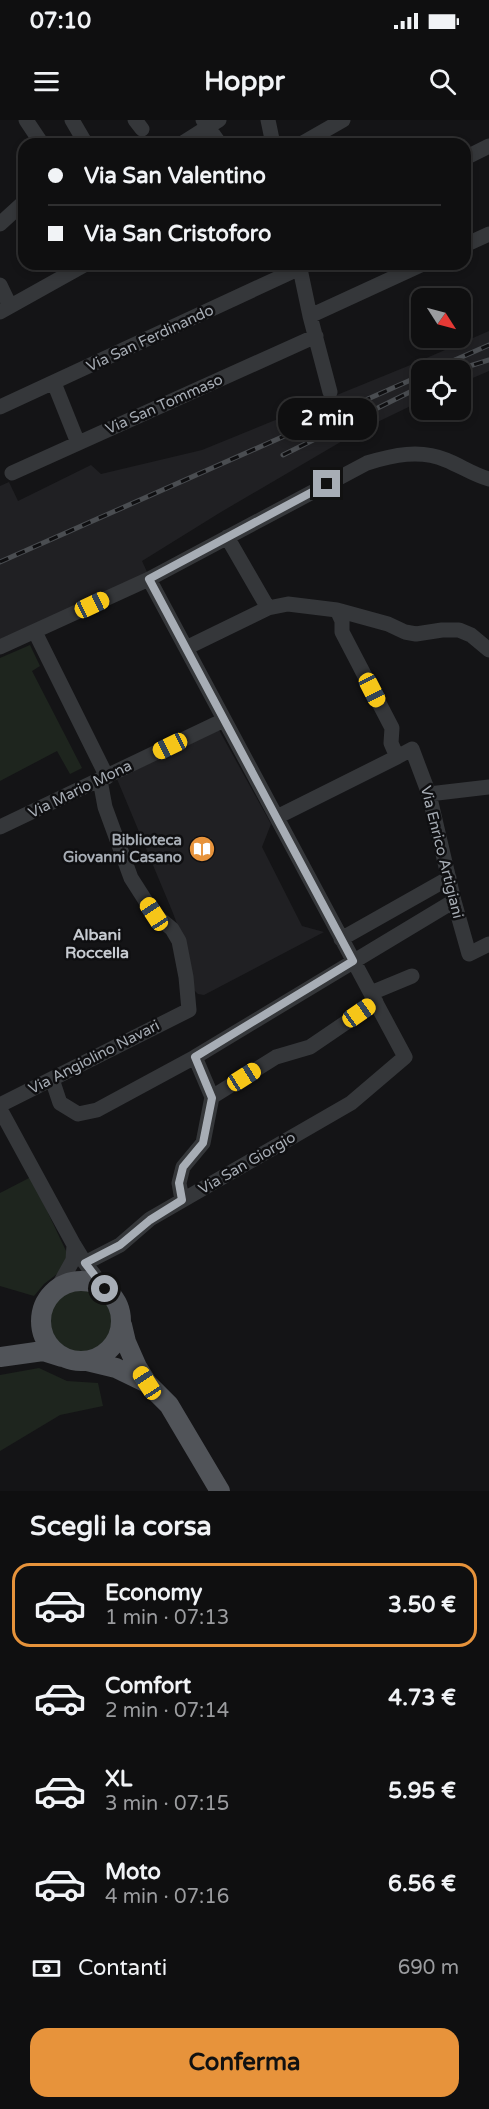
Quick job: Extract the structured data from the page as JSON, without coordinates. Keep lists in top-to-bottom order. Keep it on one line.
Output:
{"streets":{"street":["Via San Ferdinando","Via San Tommaso","Via Mario Mona","Via Enrico Artigiani","Via Angiolino Navari","Via San Giorgio"]},"crossings":[["Via Mario Mona","Via Angiolino Navari"]],"districts":["Albani Roccella"],"places":{"library":["Biblioteca Giovanni Casano"]},"north":"bottom right","page":{"status":"07:10","header":"Hoppr","banner":["Via San Valentino","Via San Cristoforo"],"bubble":"2 min","heading":"Scegli la corsa","list":[{"name":"Economy","note":"1 min · 07:13","value":"3.50 €"},{"name":"Comfort","note":"2 min · 07:14","value":"4.73 €"},{"name":"XL","note":"3 min · 07:15","value":"5.95 €"},{"name":"Moto","note":"4 min · 07:16","value":"6.56 €"}],"pay":["Contanti","690 m"],"buttons":"Conferma"}}
